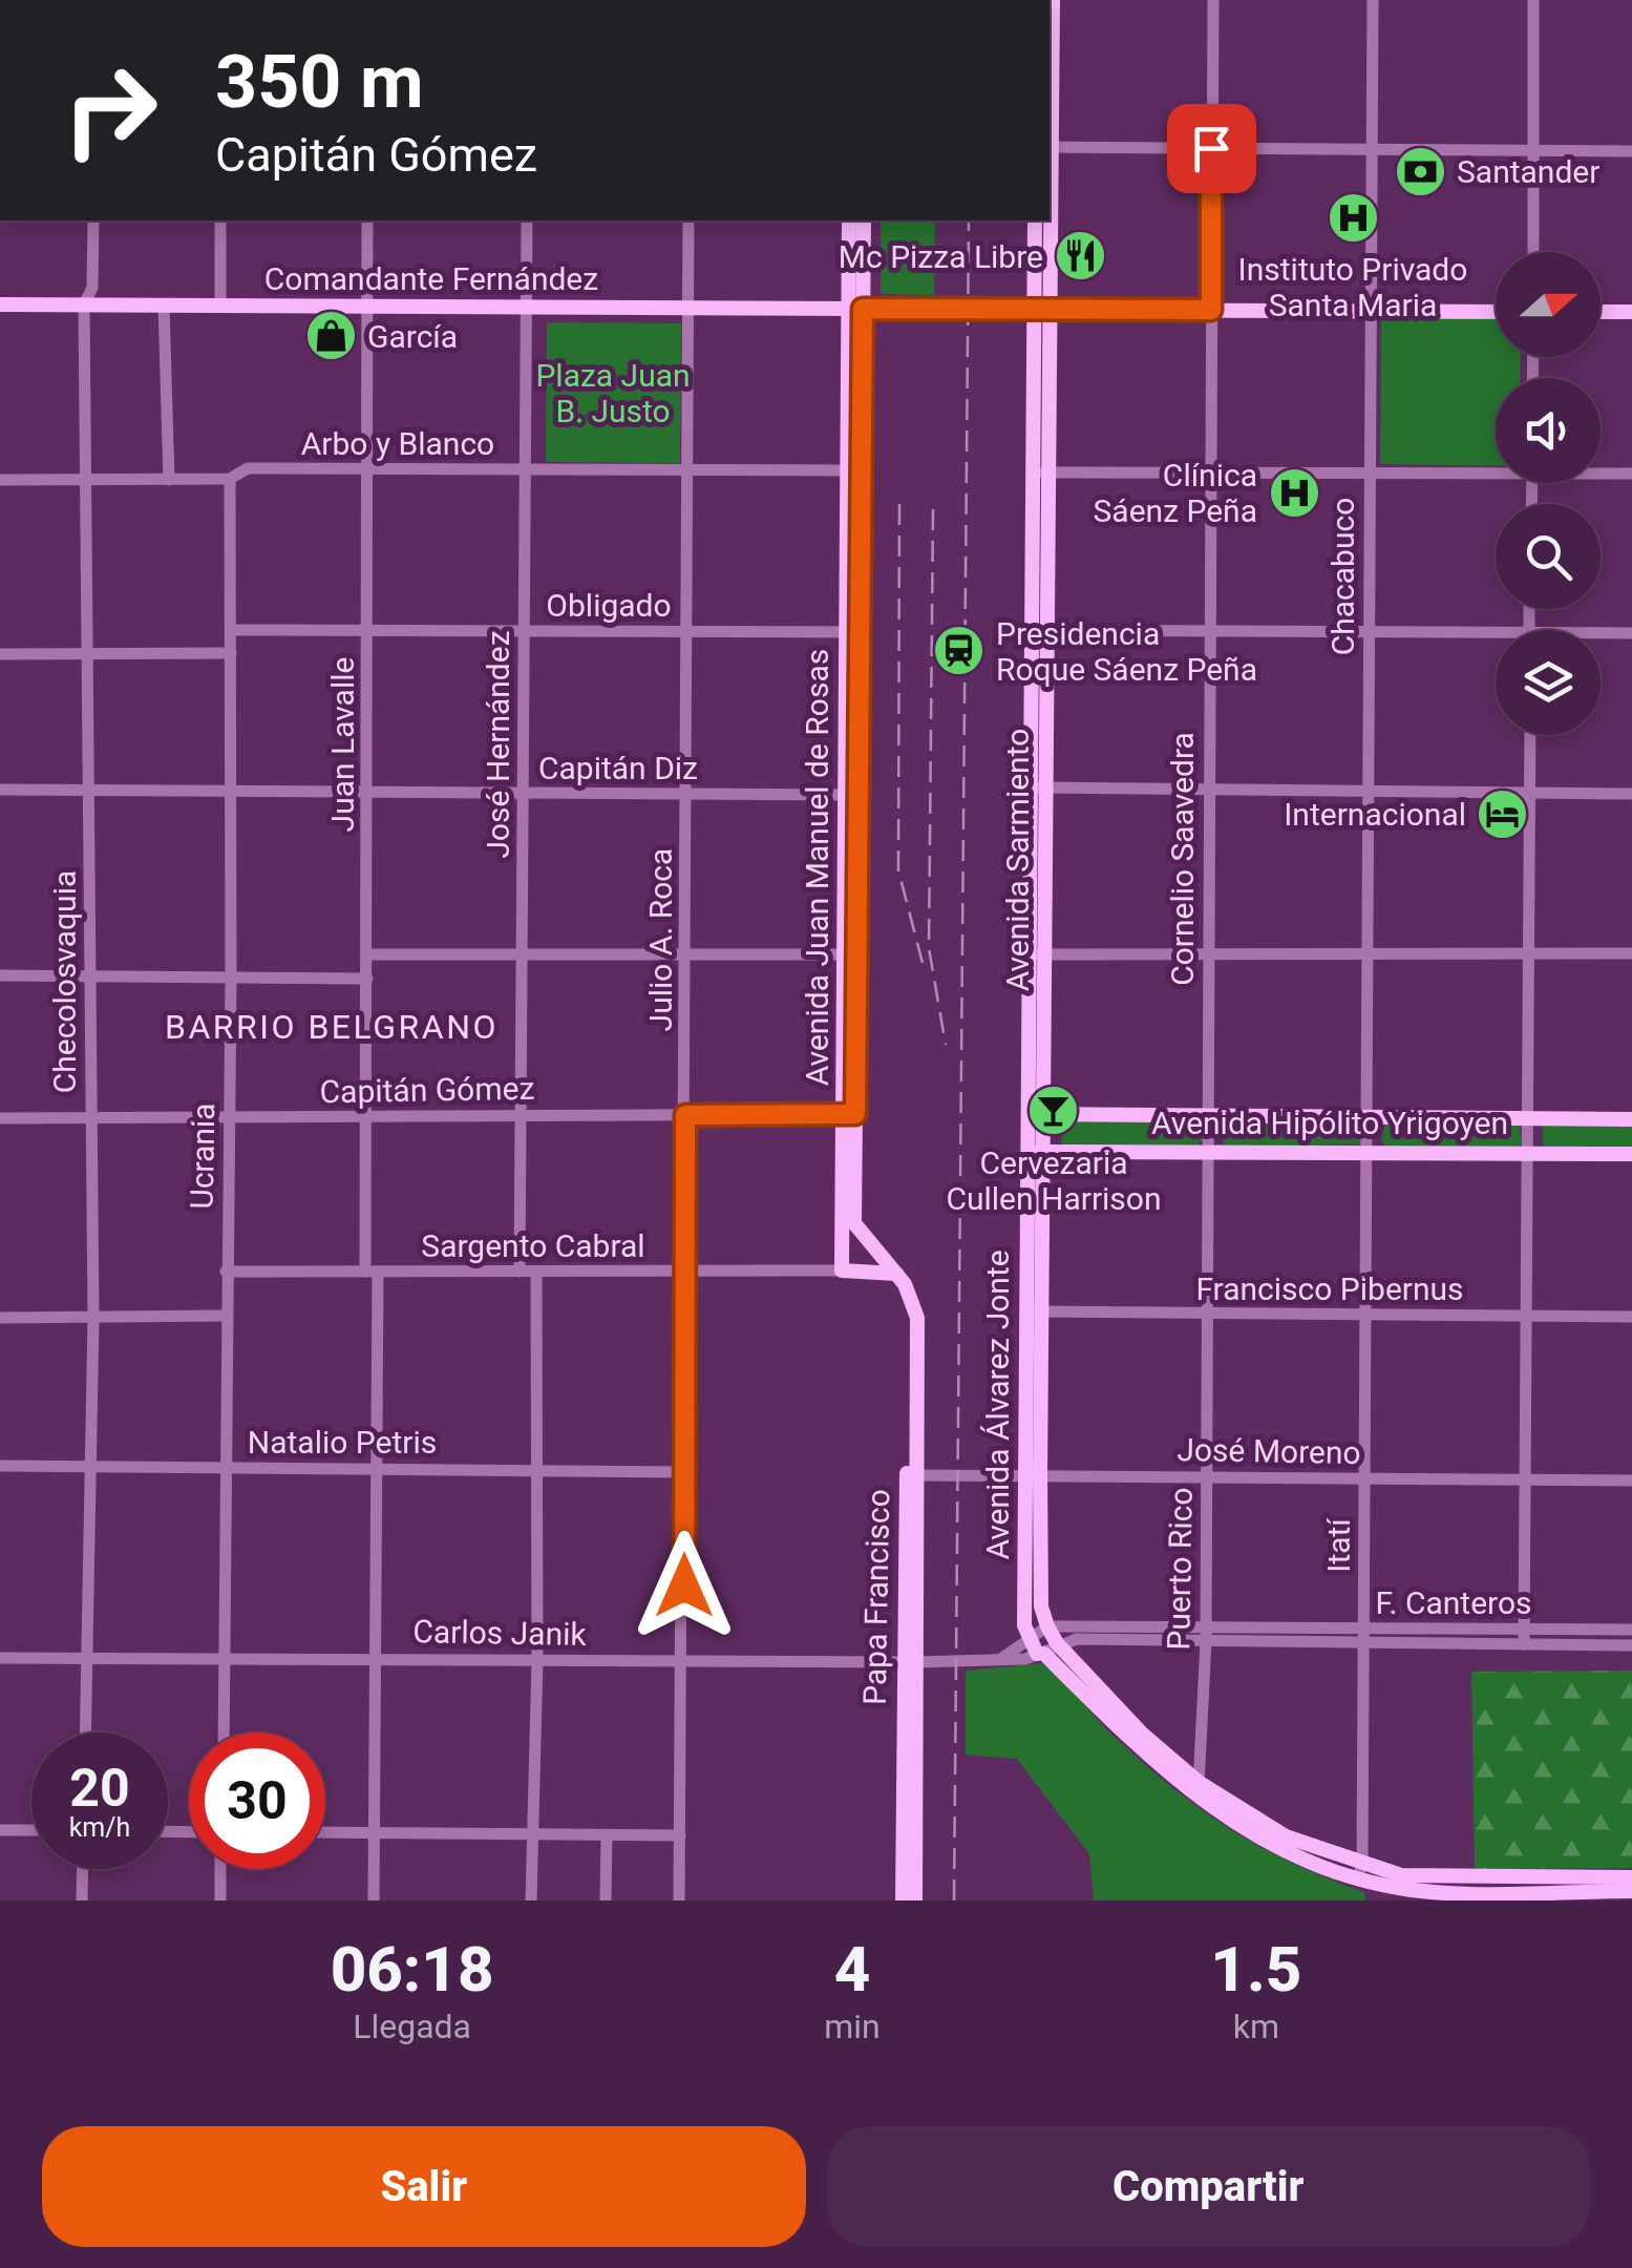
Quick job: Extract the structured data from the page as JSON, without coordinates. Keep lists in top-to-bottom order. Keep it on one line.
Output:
{"streets":{"main road":["Comandante Fernández","Avenida Sarmiento","Avenida Juan Manuel de Rosas","Avenida Hipólito Yrigoyen","Avenida Álvarez Jonte","Papa Francisco"],"street":["Arbo y Blanco","Chacabuco","Obligado","Juan Lavalle","José Hernández","Capitán Diz","Cornelio Saavedra","Julio A. Roca","Checolosvaquia","Capitán Gómez","Ucrania","Sargento Cabral","Francisco Pibernus","Natalio Petris","José Moreno","Itatí","Puerto Rico","F. Canteros","Carlos Janik"]},"crossings":[["Comandante Fernández","Chacabuco"],["Comandante Fernández","Juan Lavalle"],["Comandante Fernández","José Hernández"],["Comandante Fernández","Cornelio Saavedra"],["Comandante Fernández","Avenida Sarmiento"],["Comandante Fernández","Avenida Juan Manuel de Rosas"],["Comandante Fernández","Julio A. Roca"],["Comandante Fernández","Checolosvaquia"],["Arbo y Blanco","Juan Lavalle"],["Arbo y Blanco","José Hernández"],["Arbo y Blanco","Avenida Juan Manuel de Rosas"],["Arbo y Blanco","Julio A. Roca"],["Arbo y Blanco","Checolosvaquia"],["Arbo y Blanco","Ucrania"],["Chacabuco","Avenida Hipólito Yrigoyen"],["Chacabuco","Itatí"],["Obligado","Juan Lavalle"],["Obligado","José Hernández"],["Obligado","Avenida Juan Manuel de Rosas"],["Obligado","Julio A. Roca"],["Obligado","Ucrania"],["Juan Lavalle","Capitán Diz"],["Juan Lavalle","Capitán Gómez"],["Juan Lavalle","Sargento Cabral"],["Juan Lavalle","Natalio Petris"],["Juan Lavalle","Carlos Janik"],["José Hernández","Capitán Diz"],["José Hernández","Capitán Gómez"],["José Hernández","Sargento Cabral"],["Capitán Diz","Avenida Juan Manuel de Rosas"],["Capitán Diz","Julio A. Roca"],["Capitán Diz","Checolosvaquia"],["Capitán Diz","Ucrania"],["Cornelio Saavedra","Avenida Hipólito Yrigoyen"],["Cornelio Saavedra","Puerto Rico"],["Avenida Sarmiento","Avenida Hipólito Yrigoyen"],["Avenida Sarmiento","Avenida Álvarez Jonte"],["Avenida Juan Manuel de Rosas","Capitán Gómez"],["Avenida Juan Manuel de Rosas","Sargento Cabral"],["Julio A. Roca","Capitán Gómez"],["Julio A. Roca","Sargento Cabral"],["Julio A. Roca","Natalio Petris"],["Julio A. Roca","Carlos Janik"],["Checolosvaquia","Capitán Gómez"],["Checolosvaquia","Natalio Petris"],["Checolosvaquia","Carlos Janik"],["Capitán Gómez","Ucrania"],["Avenida Hipólito Yrigoyen","Avenida Álvarez Jonte"],["Avenida Hipólito Yrigoyen","Itatí"],["Avenida Hipólito Yrigoyen","Puerto Rico"],["Ucrania","Sargento Cabral"],["Ucrania","Natalio Petris"],["Ucrania","Carlos Janik"],["Francisco Pibernus","Avenida Álvarez Jonte"],["Francisco Pibernus","Itatí"],["Francisco Pibernus","Puerto Rico"],["Avenida Álvarez Jonte","José Moreno"],["Avenida Álvarez Jonte","F. Canteros"],["Avenida Álvarez Jonte","Carlos Janik"],["José Moreno","Itatí"],["José Moreno","Puerto Rico"],["Itatí","F. Canteros"],["Puerto Rico","F. Canteros"],["Papa Francisco","Carlos Janik"],["F. Canteros","Carlos Janik"]],"districts":["BARRIO BELGRANO"],"parks":["Plaza Juan B. Justo"],"places":{"bank":["Santander"],"hospital":["Instituto Privado Santa Maria","Clínica Sáenz Peña"],"restaurant":["Mc Pizza Libre"],"shop":["García"],"station":["Presidencia Roque Sáenz Peña"],"hotel":["Internacional"],"bar":["Cervezaria Cullen Harrison"]},"north":"right","page":{"turn":["350 m","Capitán Gómez"],"speed":"20 km/h","limit":"30","eta":["06:18","Llegada","4","min","1.5","km"],"buttons":["Salir","Compartir"]}}
